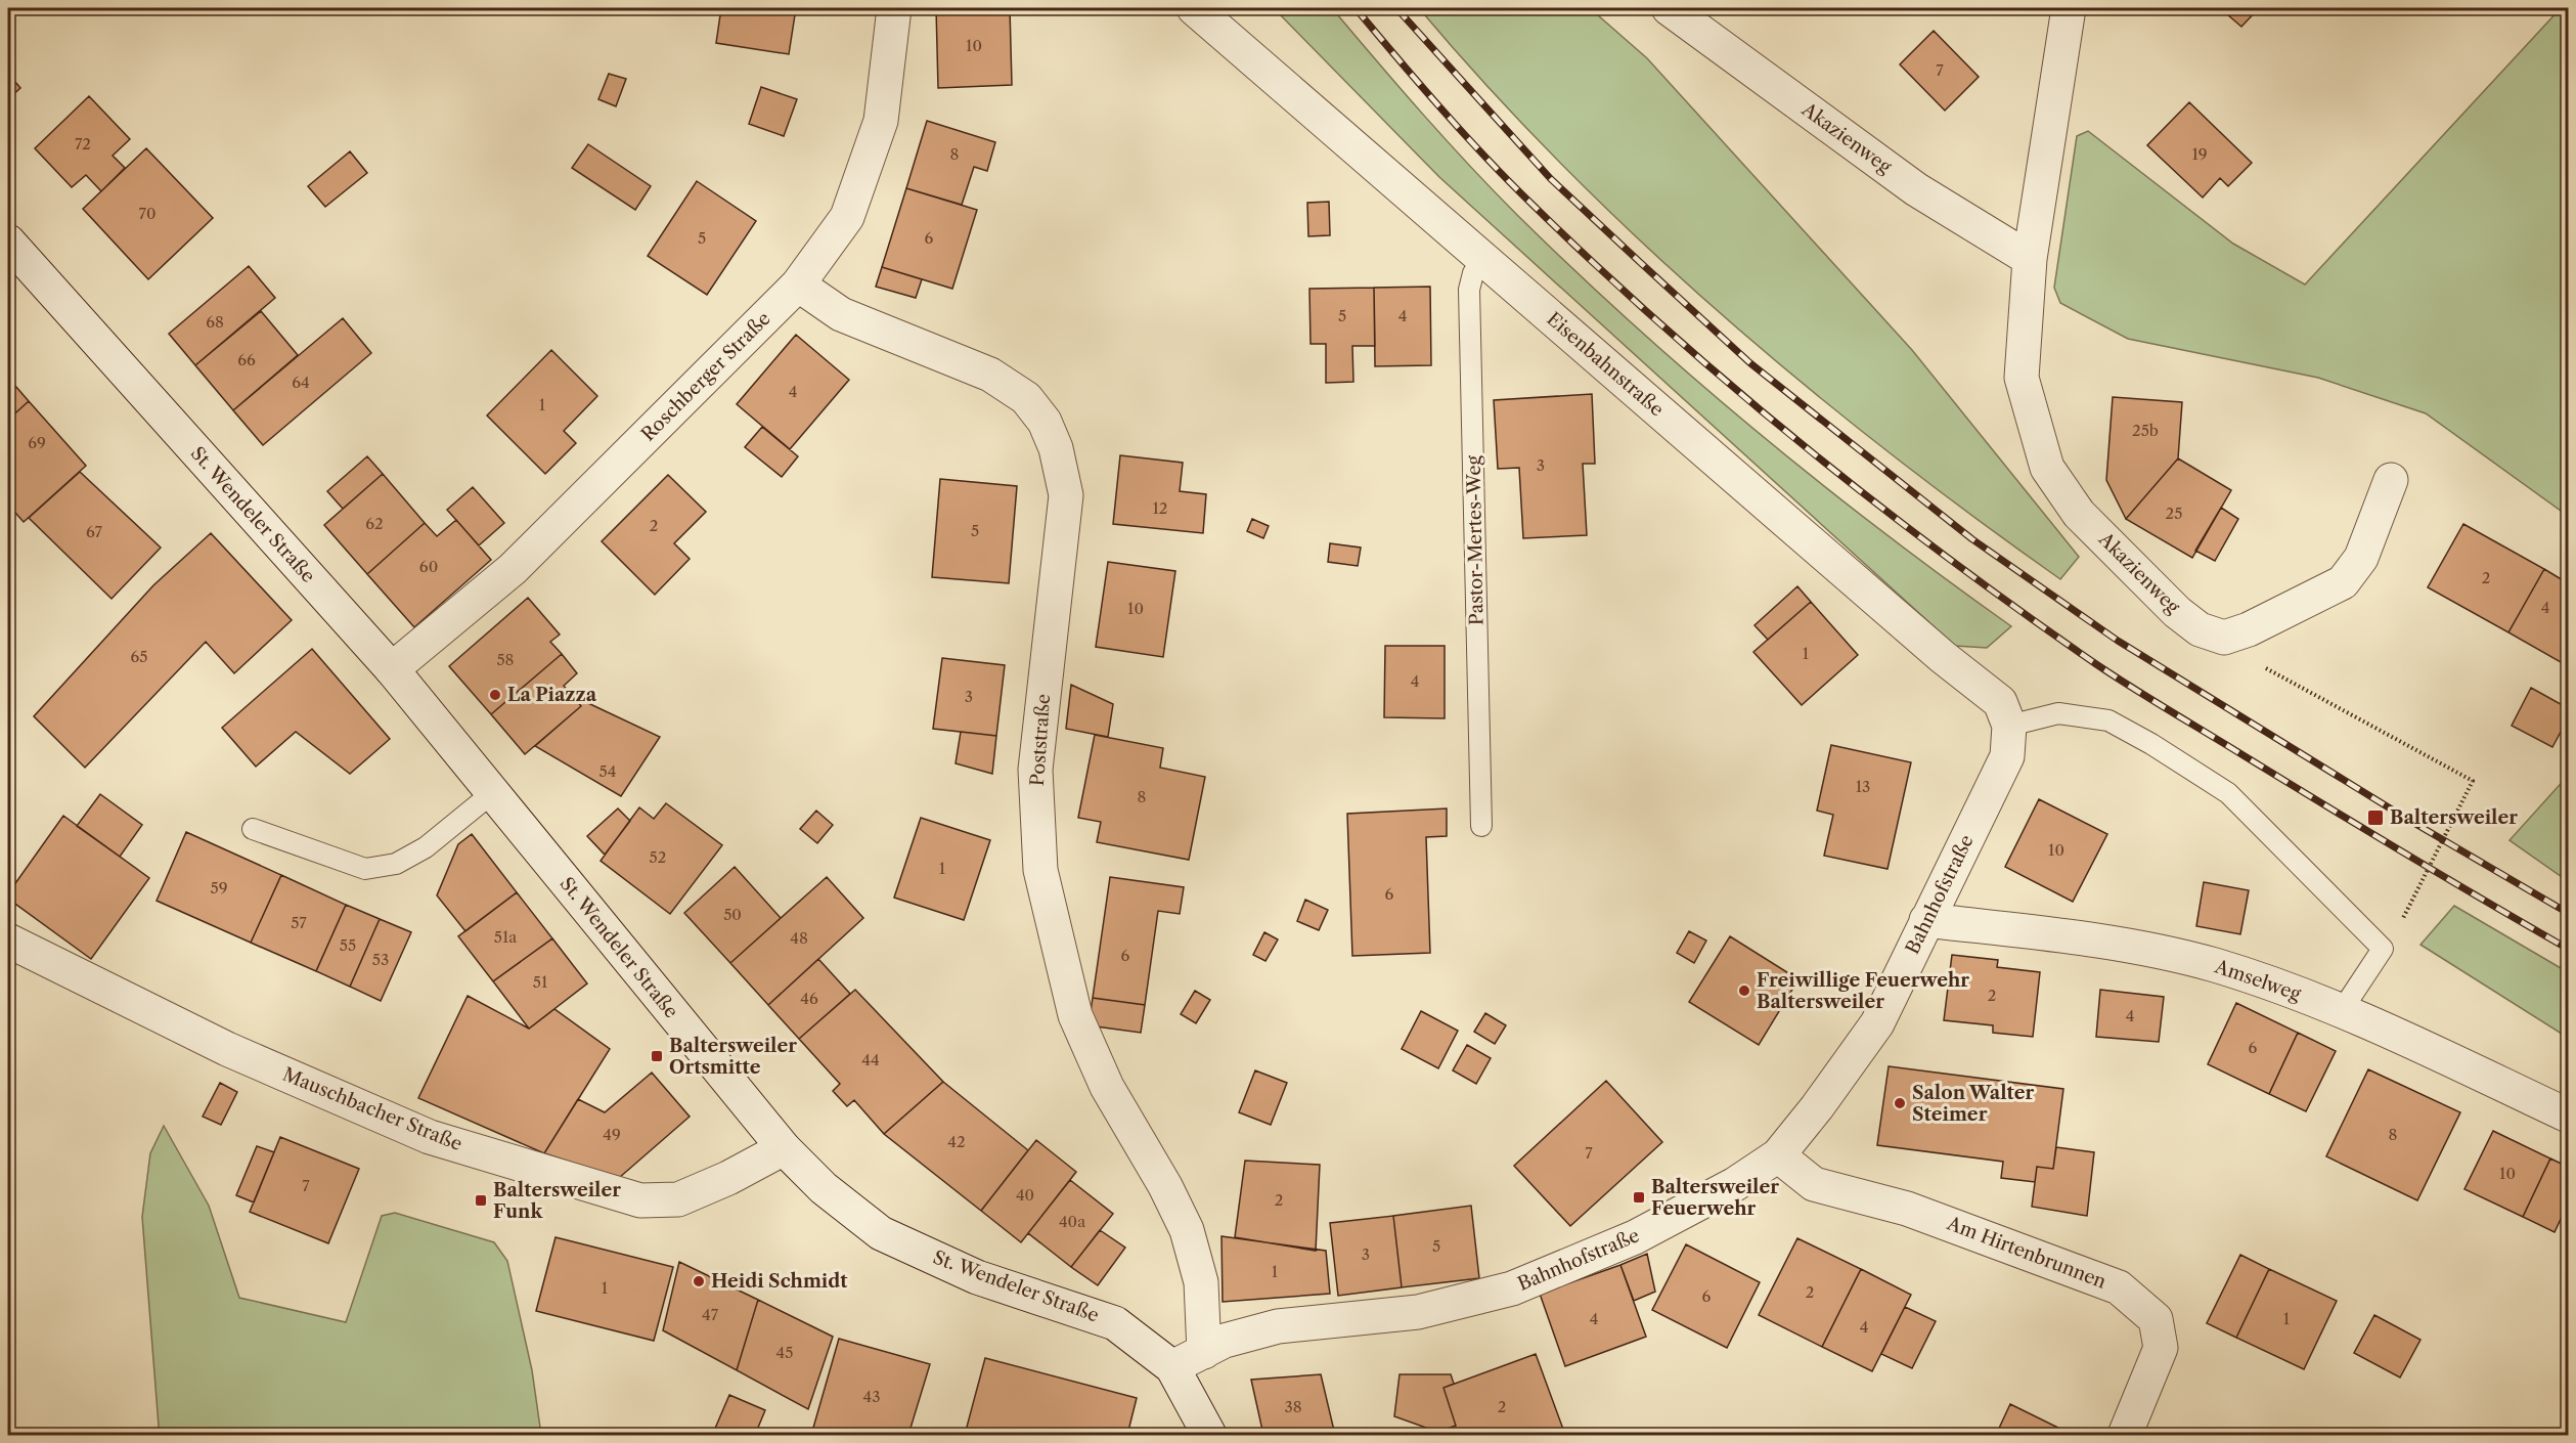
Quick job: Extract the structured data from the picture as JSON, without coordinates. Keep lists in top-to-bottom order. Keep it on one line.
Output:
{"streets":{"street":["Akazienweg","Eisenbahnstraße","Roschberger Straße","St. Wendeler Straße","Poststraße","Bahnhofstraße","Amselweg","Mauschbacher Straße","Am Hirtenbrunnen"],"lane":["Pastor-Mertes-Weg"]},"crossings":[["Eisenbahnstraße","Pastor-Mertes-Weg"],["Eisenbahnstraße","Bahnhofstraße"],["Roschberger Straße","St. Wendeler Straße"],["Roschberger Straße","Poststraße"],["St. Wendeler Straße","Bahnhofstraße"],["St. Wendeler Straße","Mauschbacher Straße"],["Poststraße","Bahnhofstraße"],["Bahnhofstraße","Amselweg"],["Bahnhofstraße","Am Hirtenbrunnen"]],"places":{"other":["La Piazza","Freiwillige Feuerwehr Baltersweiler","Salon Walter Steimer","Heidi Schmidt"],"transit":["Baltersweiler","Baltersweiler Ortsmitte","Baltersweiler Feuerwehr","Baltersweiler Funk"]},"house_numbers":["10","7","72","8","19","70","5","6","5","4","68","66","64","4","1","25b","69","3","12","25","62","2","5","67","60","2","4","10","1","65","58","4","3","54","13","8","10","52","1","59","6","50","57","51a","48","55","6","53","51","2","46","4","6","44","49","8","42","7","10","7","40","2","40a","5","3","1","1","2","6","47","4","1","4","45","43","38","2"]}
